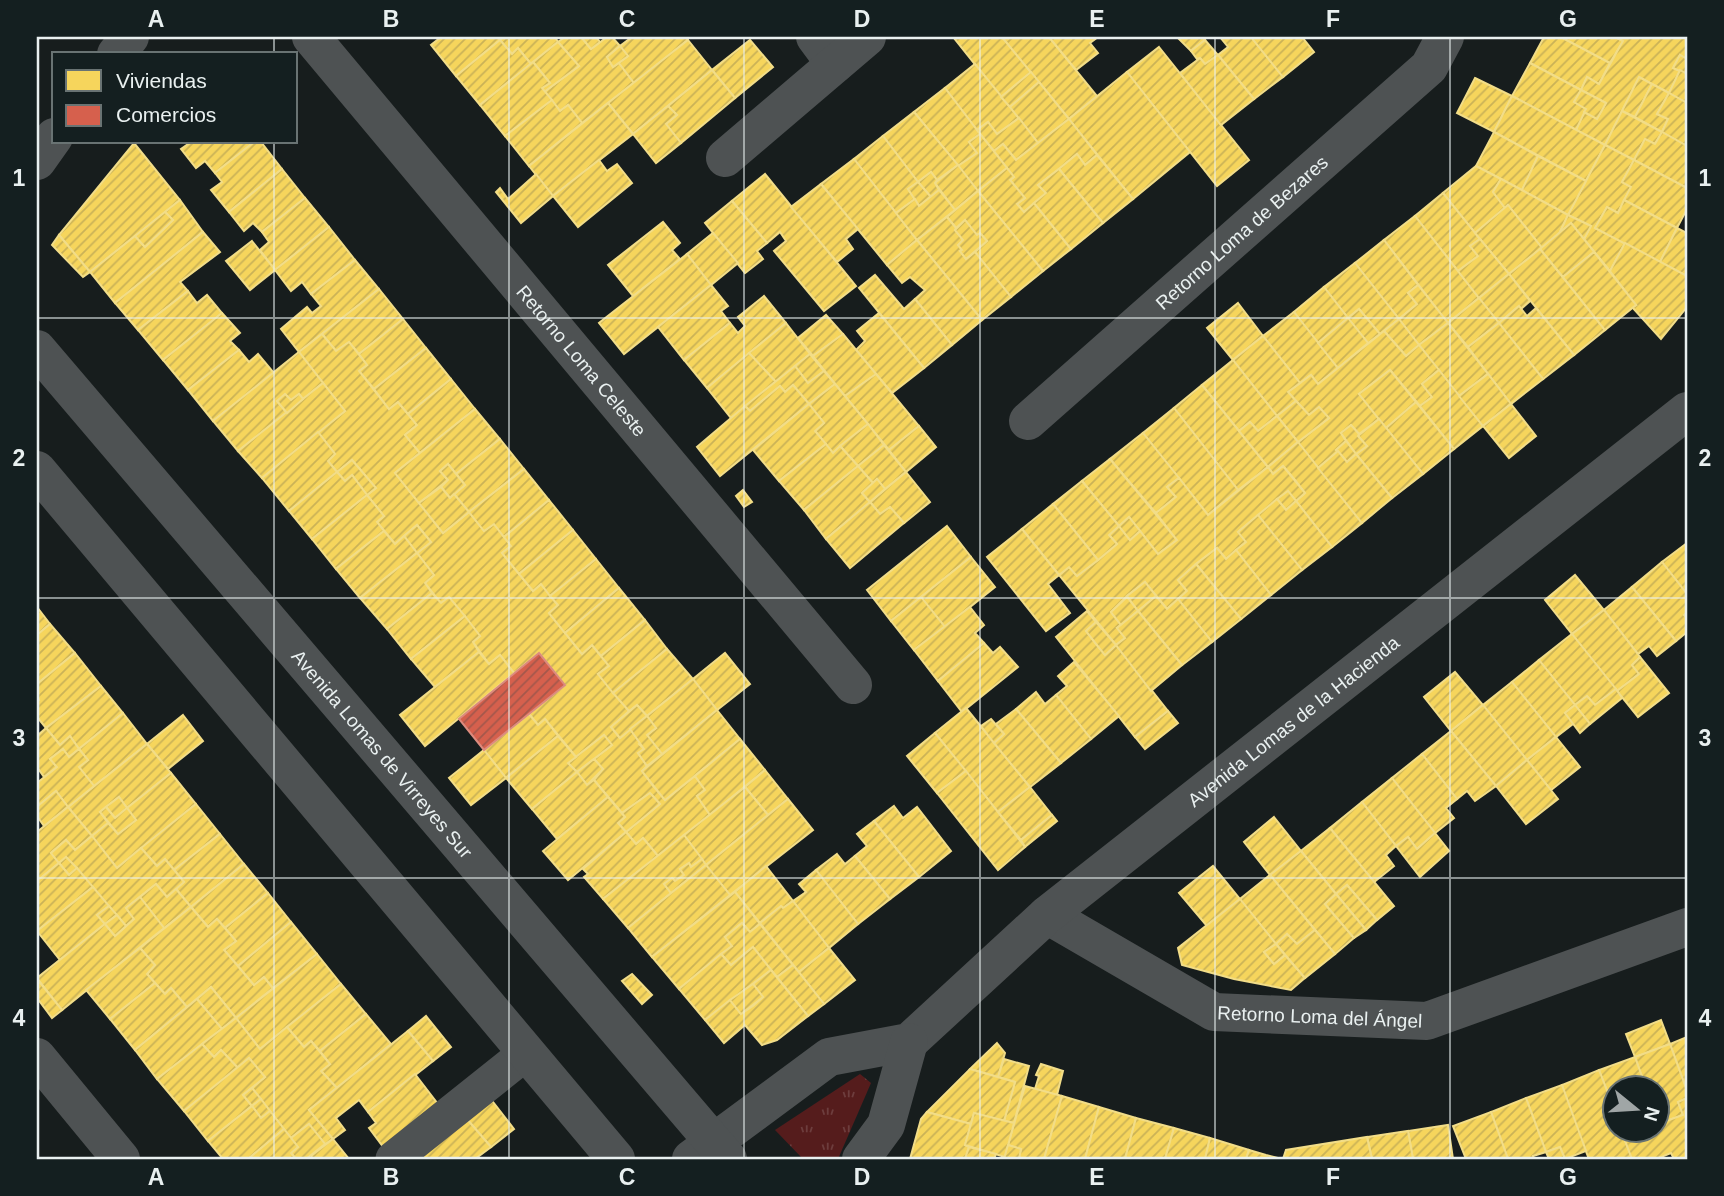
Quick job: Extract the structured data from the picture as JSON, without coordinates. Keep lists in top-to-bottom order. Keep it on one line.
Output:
{"streets":{"street":["Retorno Loma de Bezares","Retorno Loma Celeste","Avenida Lomas de la Hacienda","Avenida Lomas de Virreyes Sur","Retorno Loma del Ángel"]},"crossings":[["Avenida Lomas de la Hacienda","Retorno Loma del Ángel"]],"legend":["Viviendas","Comercios"],"north":"right","grid":{"columns":["A","B","C","D","E","F","G"],"rows":["1","2","3","4"]}}
